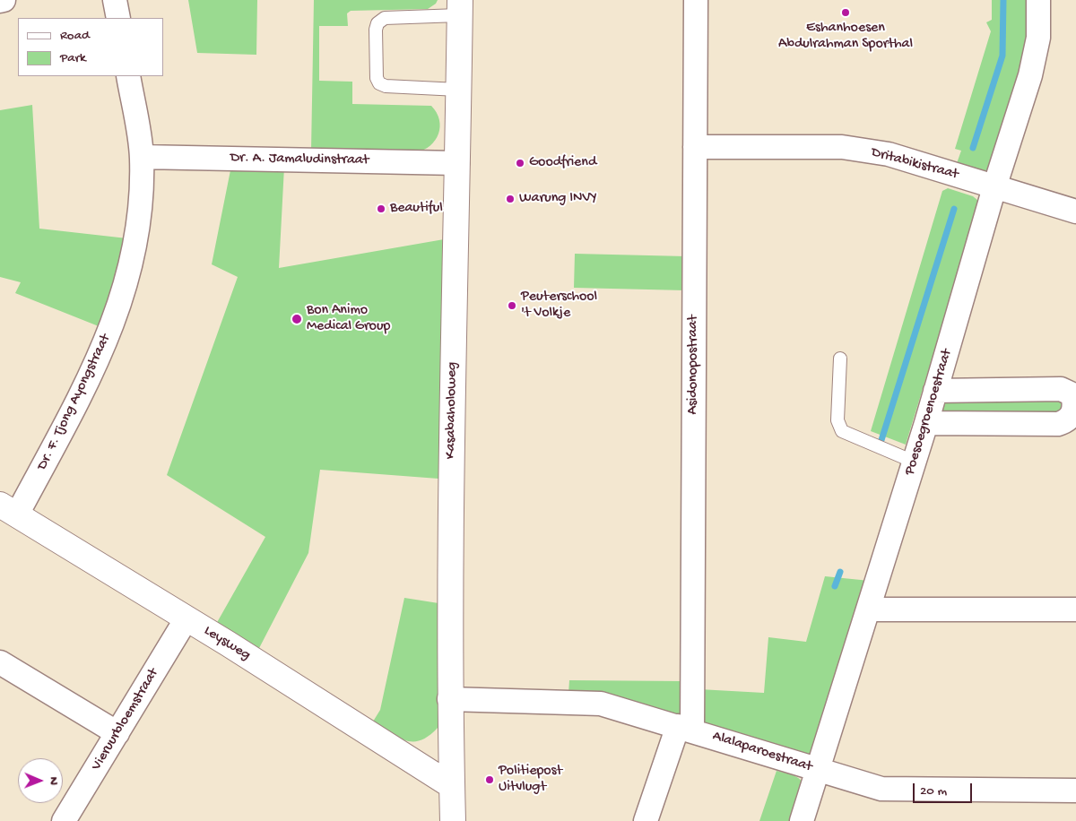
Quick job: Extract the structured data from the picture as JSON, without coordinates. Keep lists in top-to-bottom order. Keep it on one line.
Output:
{"streets":{"street":["Dr. A. Jamaludinstraat","Dritabikistraat","Asidonopostraat","Dr. F. Tjong Ayongstraat","Kasabaholoweg","Poesoegroenoestraat","Leysweg","Vieruurbloemstraat","Alalaparoestraat"]},"crossings":[["Dr. A. Jamaludinstraat","Dr. F. Tjong Ayongstraat"],["Dr. A. Jamaludinstraat","Kasabaholoweg"],["Dritabikistraat","Asidonopostraat"],["Dritabikistraat","Poesoegroenoestraat"],["Asidonopostraat","Alalaparoestraat"],["Dr. F. Tjong Ayongstraat","Leysweg"],["Kasabaholoweg","Leysweg"],["Kasabaholoweg","Alalaparoestraat"],["Poesoegroenoestraat","Alalaparoestraat"],["Leysweg","Vieruurbloemstraat"]],"places":["Eshanhoesen Abdulrahman Sporthal","Goodfriend","Warung INVY","Beautiful","Peuterschool 't Volkje","Bon Animo Medical Group","Politiepost Uitvlugt"],"legend":["Road","Park"],"scale_bar":"20 m","north":"right"}
